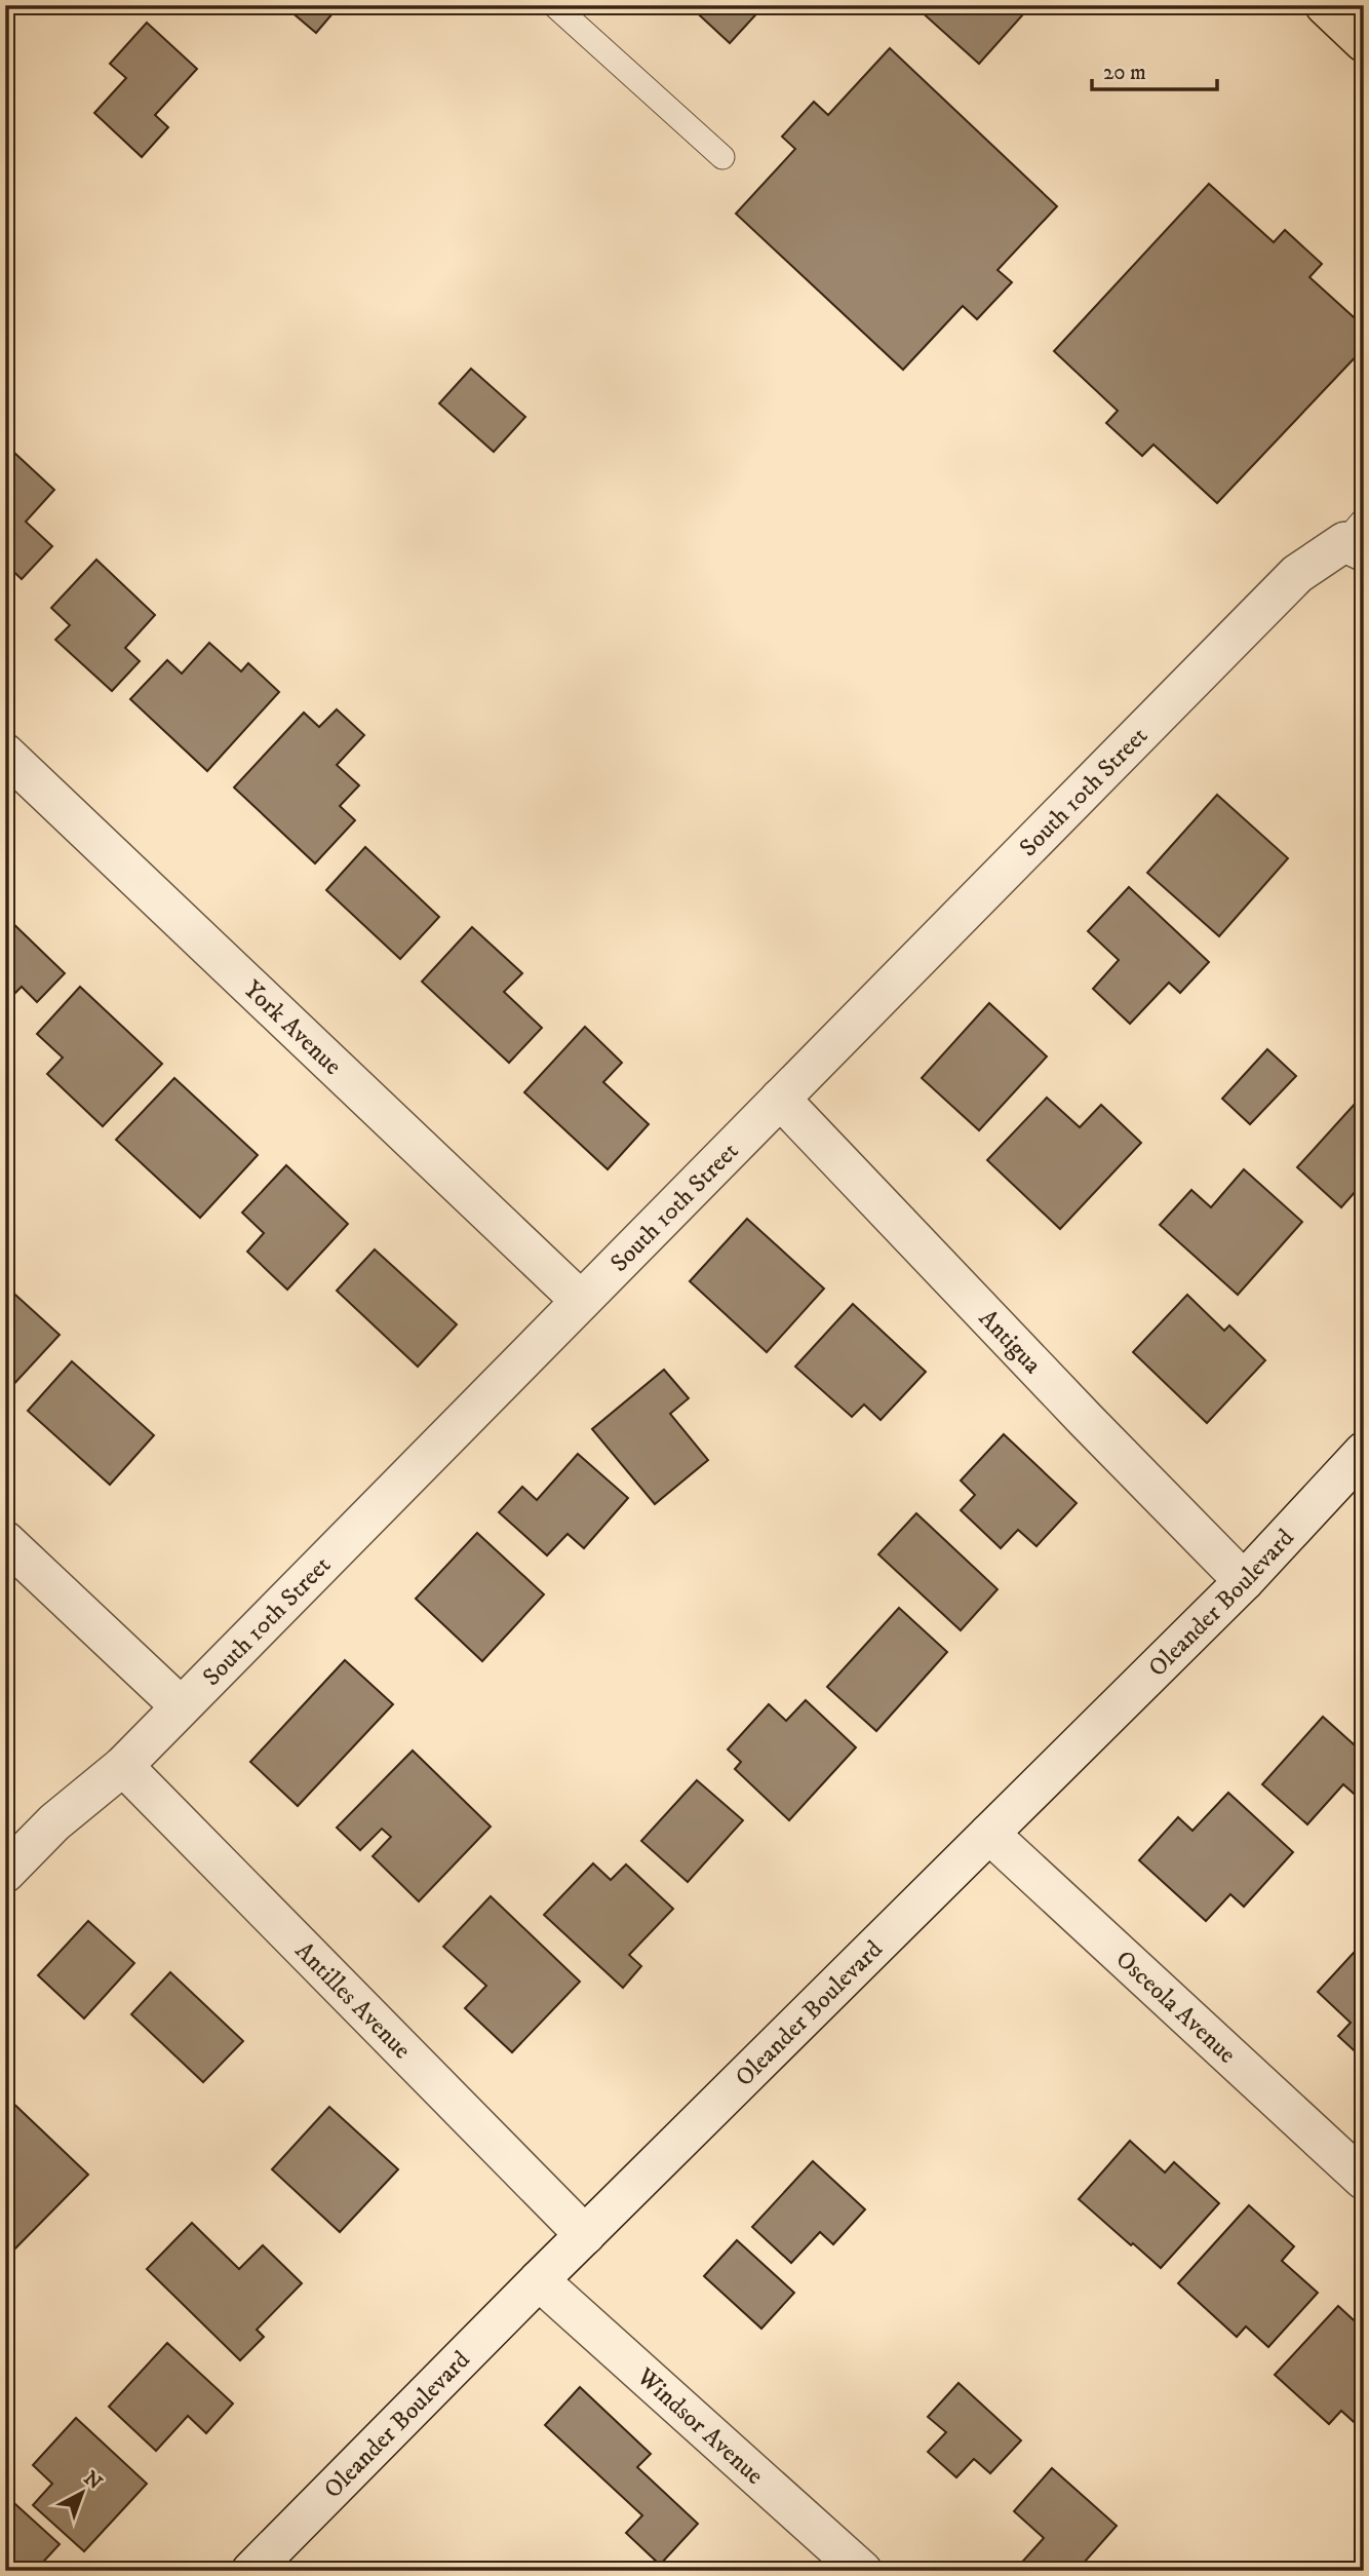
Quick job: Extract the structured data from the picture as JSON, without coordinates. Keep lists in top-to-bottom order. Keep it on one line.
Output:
{"streets":{"street":["South 10th Street","York Avenue","Antigua","Oleander Boulevard","Antilles Avenue","Osceola Avenue","Windsor Avenue"]},"crossings":[["South 10th Street","York Avenue"],["South 10th Street","Antigua"],["South 10th Street","Antilles Avenue"],["Antigua","Oleander Boulevard"],["Oleander Boulevard","Antilles Avenue"],["Oleander Boulevard","Osceola Avenue"],["Oleander Boulevard","Windsor Avenue"]],"scale_bar":"20 m","north":"top right"}
